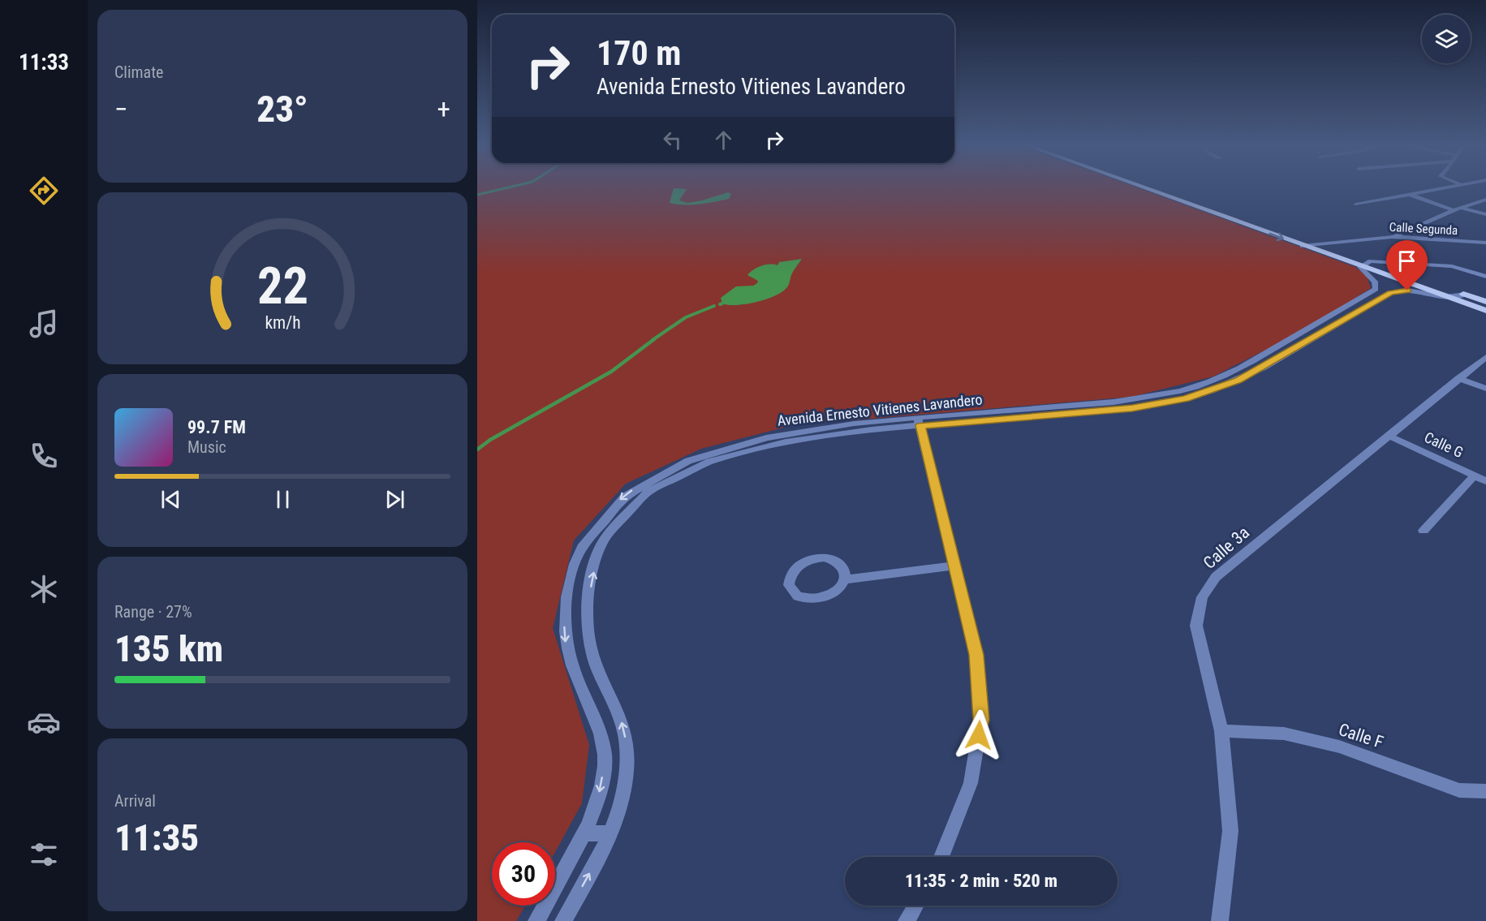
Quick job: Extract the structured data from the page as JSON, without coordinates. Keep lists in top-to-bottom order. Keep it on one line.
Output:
{"streets":{"street":["Calle Segunda","Avenida Ernesto Vitienes Lavandero","Calle G","Calle 3a","Calle F"]},"crossings":[["Calle G","Calle 3a"],["Calle 3a","Calle F"]],"page":{"tabs":"11:33","tile":["Climate",["Range · 27%","135 km"],["Arrival","11:35"]],"turn":["170 m","Avenida Ernesto Vitienes Lavandero"],"heat":["−","23°","+"],"song":["99.7 FM","Music"],"limit":"30","trip":"11:35 · 2 min · 520 m","gauge":["22","km/h"]}}
